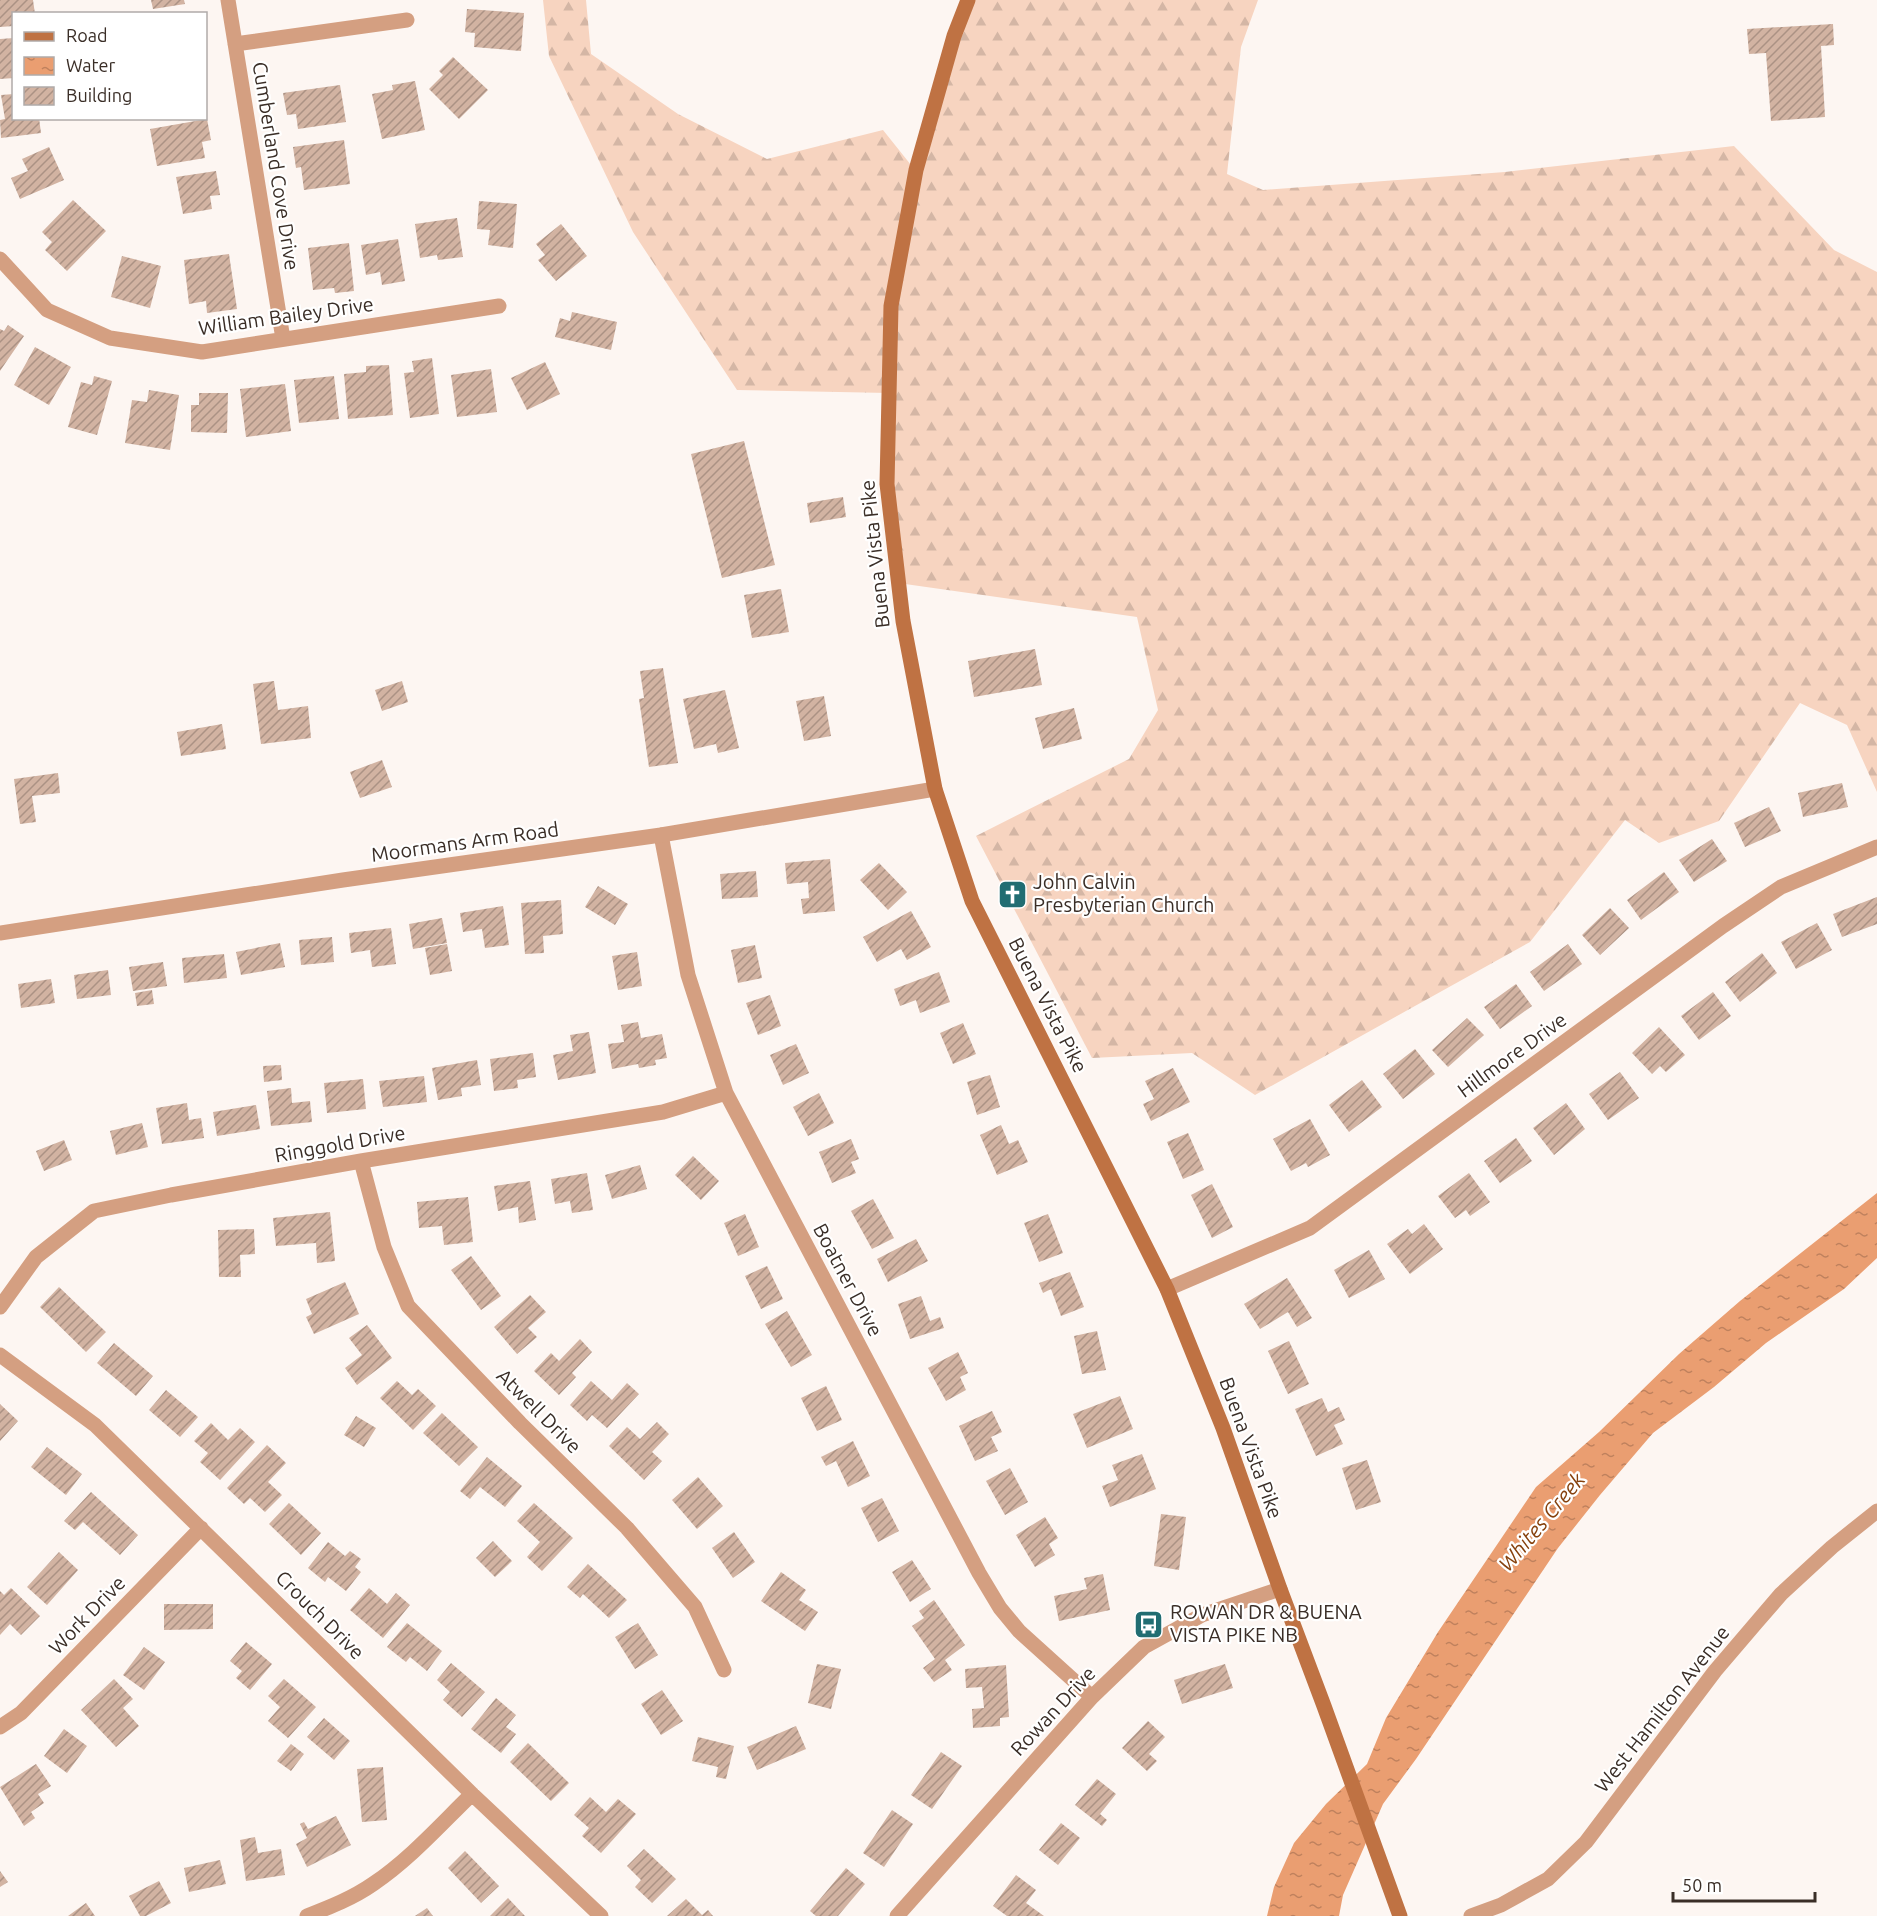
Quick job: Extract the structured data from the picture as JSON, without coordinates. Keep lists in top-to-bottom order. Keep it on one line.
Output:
{"streets":{"main road":["Buena Vista Pike"],"street":["Cumberland Cove Drive","William Bailey Drive","Moormans Arm Road","Hillmore Drive","Ringgold Drive","Boatner Drive","Atwell Drive","Work Drive","Crouch Drive","West Hamilton Avenue","Rowan Drive"]},"crossings":[["Cumberland Cove Drive","William Bailey Drive"],["Buena Vista Pike","Moormans Arm Road"],["Buena Vista Pike","Hillmore Drive"],["Buena Vista Pike","Rowan Drive"],["Moormans Arm Road","Boatner Drive"],["Ringgold Drive","Boatner Drive"],["Ringgold Drive","Atwell Drive"],["Boatner Drive","Rowan Drive"],["Work Drive","Crouch Drive"]],"water":["Whites Creek"],"places":{"church":["John Calvin Presbyterian Church"],"bus stop":["ROWAN DR & BUENA VISTA PIKE NB"]},"legend":["Road","Water","Building"],"scale_bar":"50 m"}
